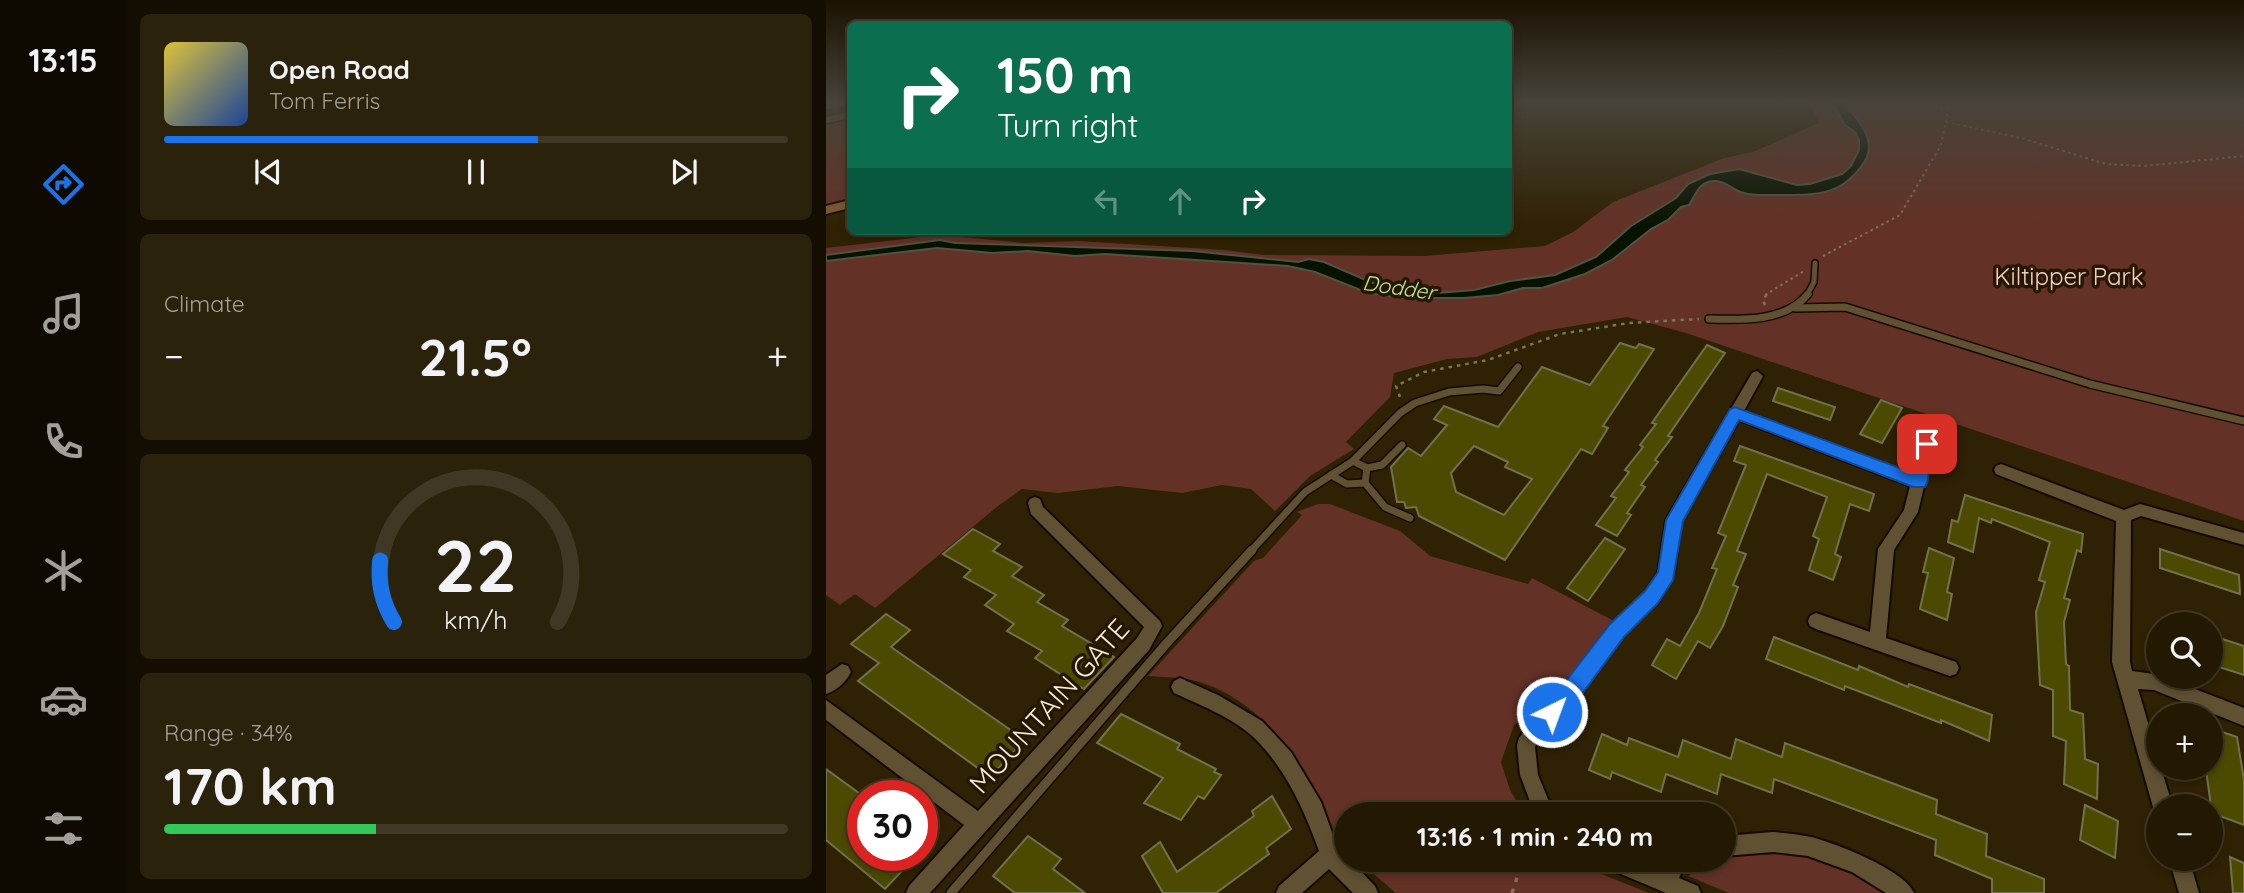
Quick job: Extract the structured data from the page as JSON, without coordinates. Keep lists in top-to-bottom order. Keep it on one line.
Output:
{"streets":{"street":["MOUNTAIN GATE"]},"water":["Dodder"],"parks":["Kiltipper Park"],"page":{"tabs":"13:15","turn":["150 m","Turn right"],"song":["Open Road","Tom Ferris"],"tile":["Climate",["Range · 34%","170 km"]],"heat":["−","21.5°","+"],"map_buttons":["+","−"],"limit":"30","trip":"13:16 · 1 min · 240 m","gauge":["22","km/h"]}}
